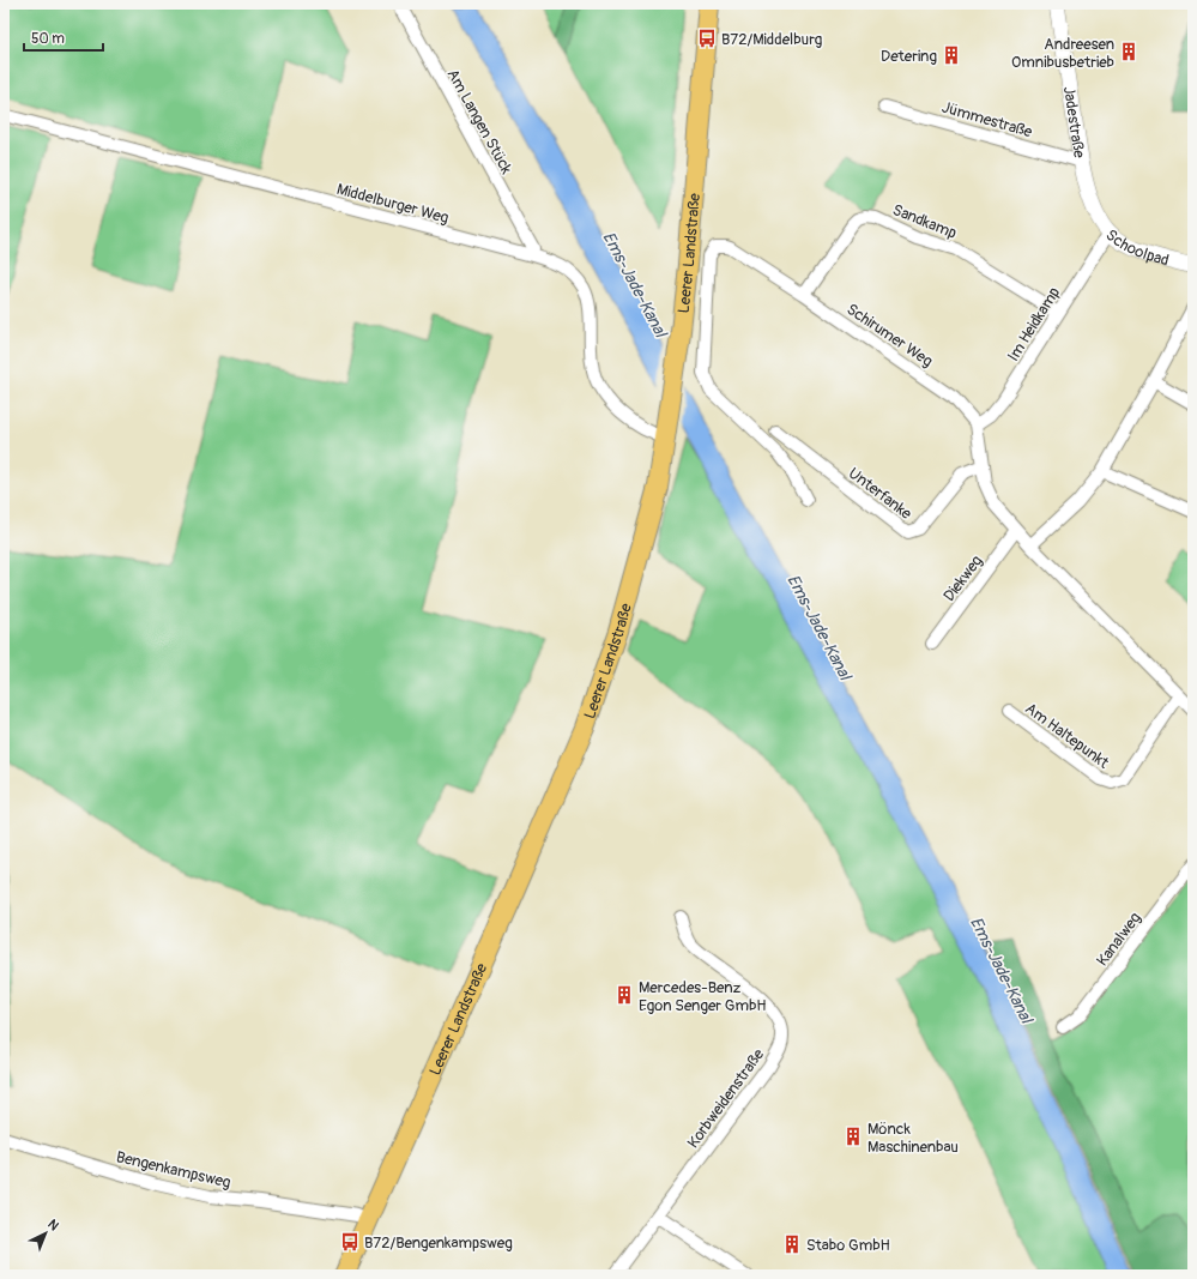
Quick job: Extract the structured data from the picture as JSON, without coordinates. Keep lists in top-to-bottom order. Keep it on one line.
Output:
{"streets":{"main road":["Leerer Landstraße"],"street":["Jümmestraße","Am Langen Stück","Jadestraße","Middelburger Weg","Sandkamp","Schoolpad","Im Heidkamp","Schirumer Weg","Unterfanke","Diekweg","Am Haltepunkt","Kanalweg","Korbweidenstraße","Bengenkampsweg"]},"crossings":[["Jümmestraße","Jadestraße"],["Am Langen Stück","Middelburger Weg"],["Jadestraße","Schoolpad"],["Middelburger Weg","Leerer Landstraße"],["Sandkamp","Im Heidkamp"],["Sandkamp","Schirumer Weg"],["Schoolpad","Im Heidkamp"],["Leerer Landstraße","Bengenkampsweg"],["Im Heidkamp","Schirumer Weg"]],"water":["Ems-Jade-Kanal"],"places":{"bus stop":["B72/Middelburg","B72/Bengenkampsweg"],"building":["Andreesen Omnibusbetrieb","Detering","Mercedes-Benz Egon Senger GmbH","Mönck Maschinenbau","Stabo GmbH"]},"scale_bar":"50 m","north":"top right"}
